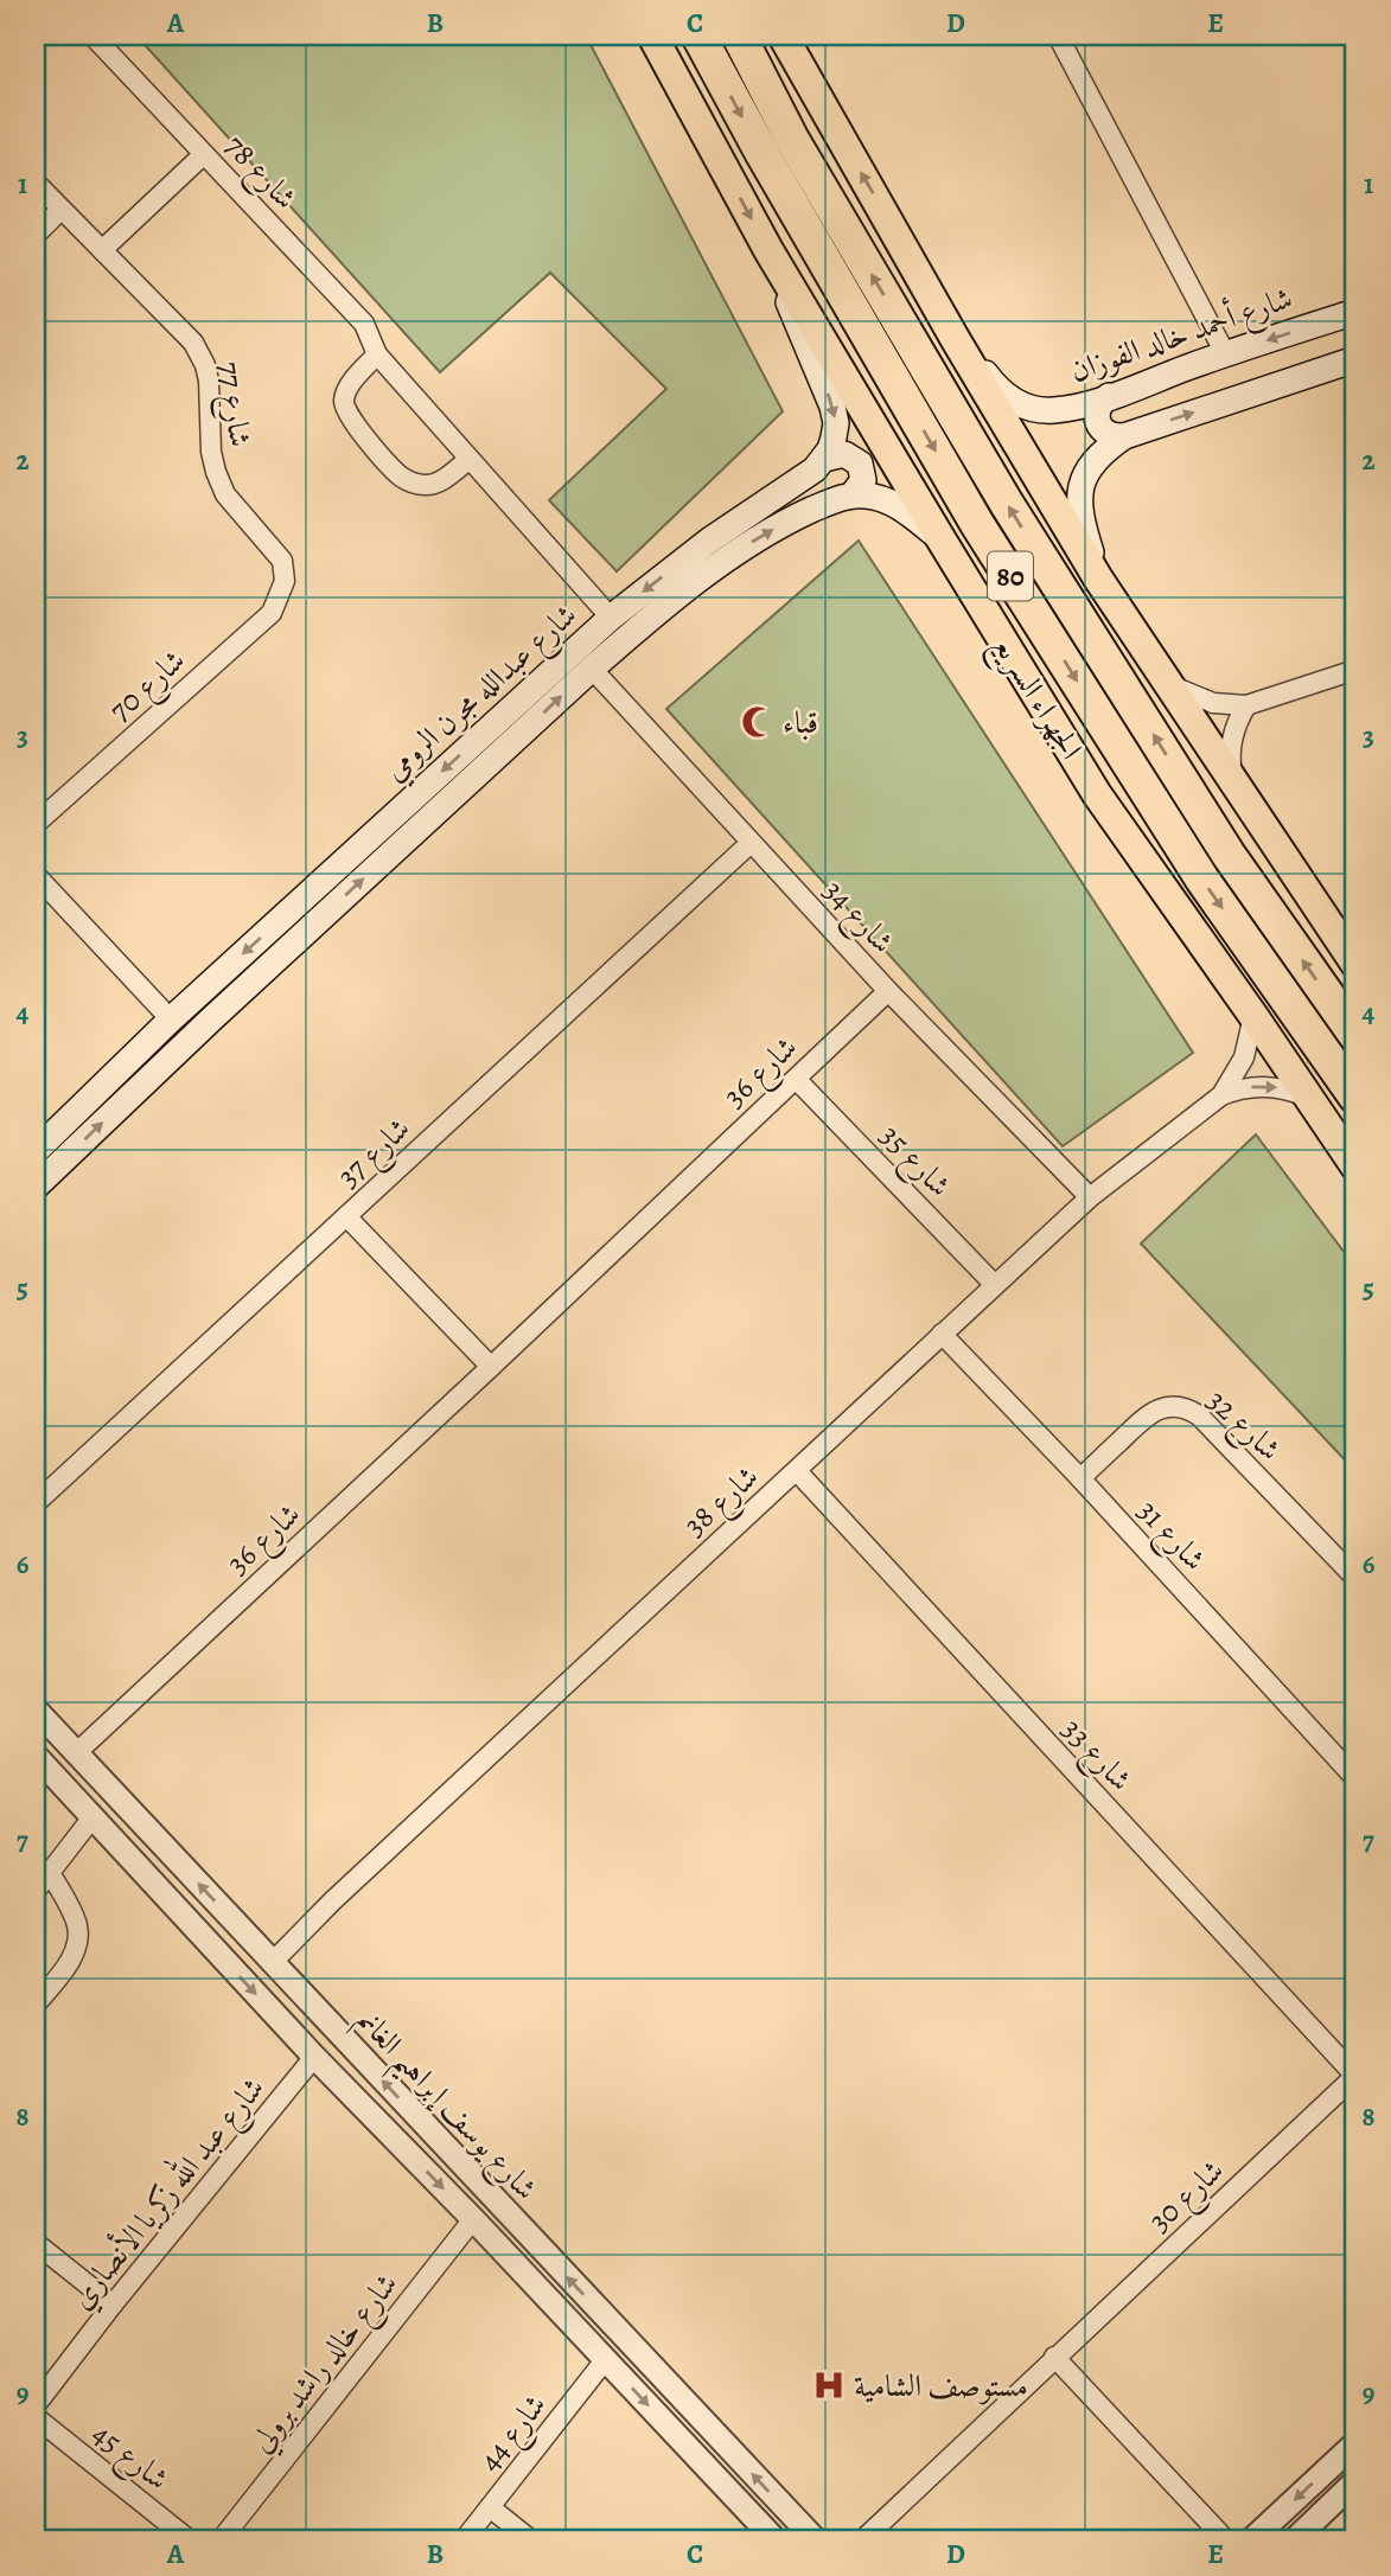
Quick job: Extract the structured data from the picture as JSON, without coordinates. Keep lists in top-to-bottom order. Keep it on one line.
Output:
{"streets":{"highway":["80","الجهراء السريع"],"main road":["شارع أحمد خالد الفوزان","شارع عبدالله مجرن الرومي"],"street":["شارع 78","شارع 77","شارع 70","شارع 34","شارع 36","شارع 37","شارع 35","شارع 32","شارع 38","شارع 31","شارع 33","شارع يوسف إبراهيم الغانم","شارع عبد الله زكريا الأنصاري","شارع 30","شارع خالد راشد برولي","شارع 44","شارع 45"]},"crossings":[["شارع 78","شارع عبدالله مجرن الرومي"],["شارع 77","شارع 70"],["شارع عبدالله مجرن الرومي","شارع 34"],["الجهراء السريع","شارع 38"],["شارع 34","شارع 36"],["شارع 34","شارع 37"],["شارع 34","شارع 38"],["شارع 36","شارع 35"],["شارع 36","شارع يوسف إبراهيم الغانم"],["شارع 35","شارع 38"],["شارع 32","شارع 31"],["شارع 38","شارع 31"],["شارع 38","شارع 33"],["شارع 38","شارع يوسف إبراهيم الغانم"],["شارع 33","شارع 30"],["شارع يوسف إبراهيم الغانم","شارع عبد الله زكريا الأنصاري"],["شارع يوسف إبراهيم الغانم","شارع خالد راشد برولي"],["شارع يوسف إبراهيم الغانم","شارع 44"]],"places":{"mosque":["قباء"],"hospital":["مستوصف الشامية"]},"grid":{"columns":["A","B","C","D","E"],"rows":["1","2","3","4","5","6","7","8","9"]}}
